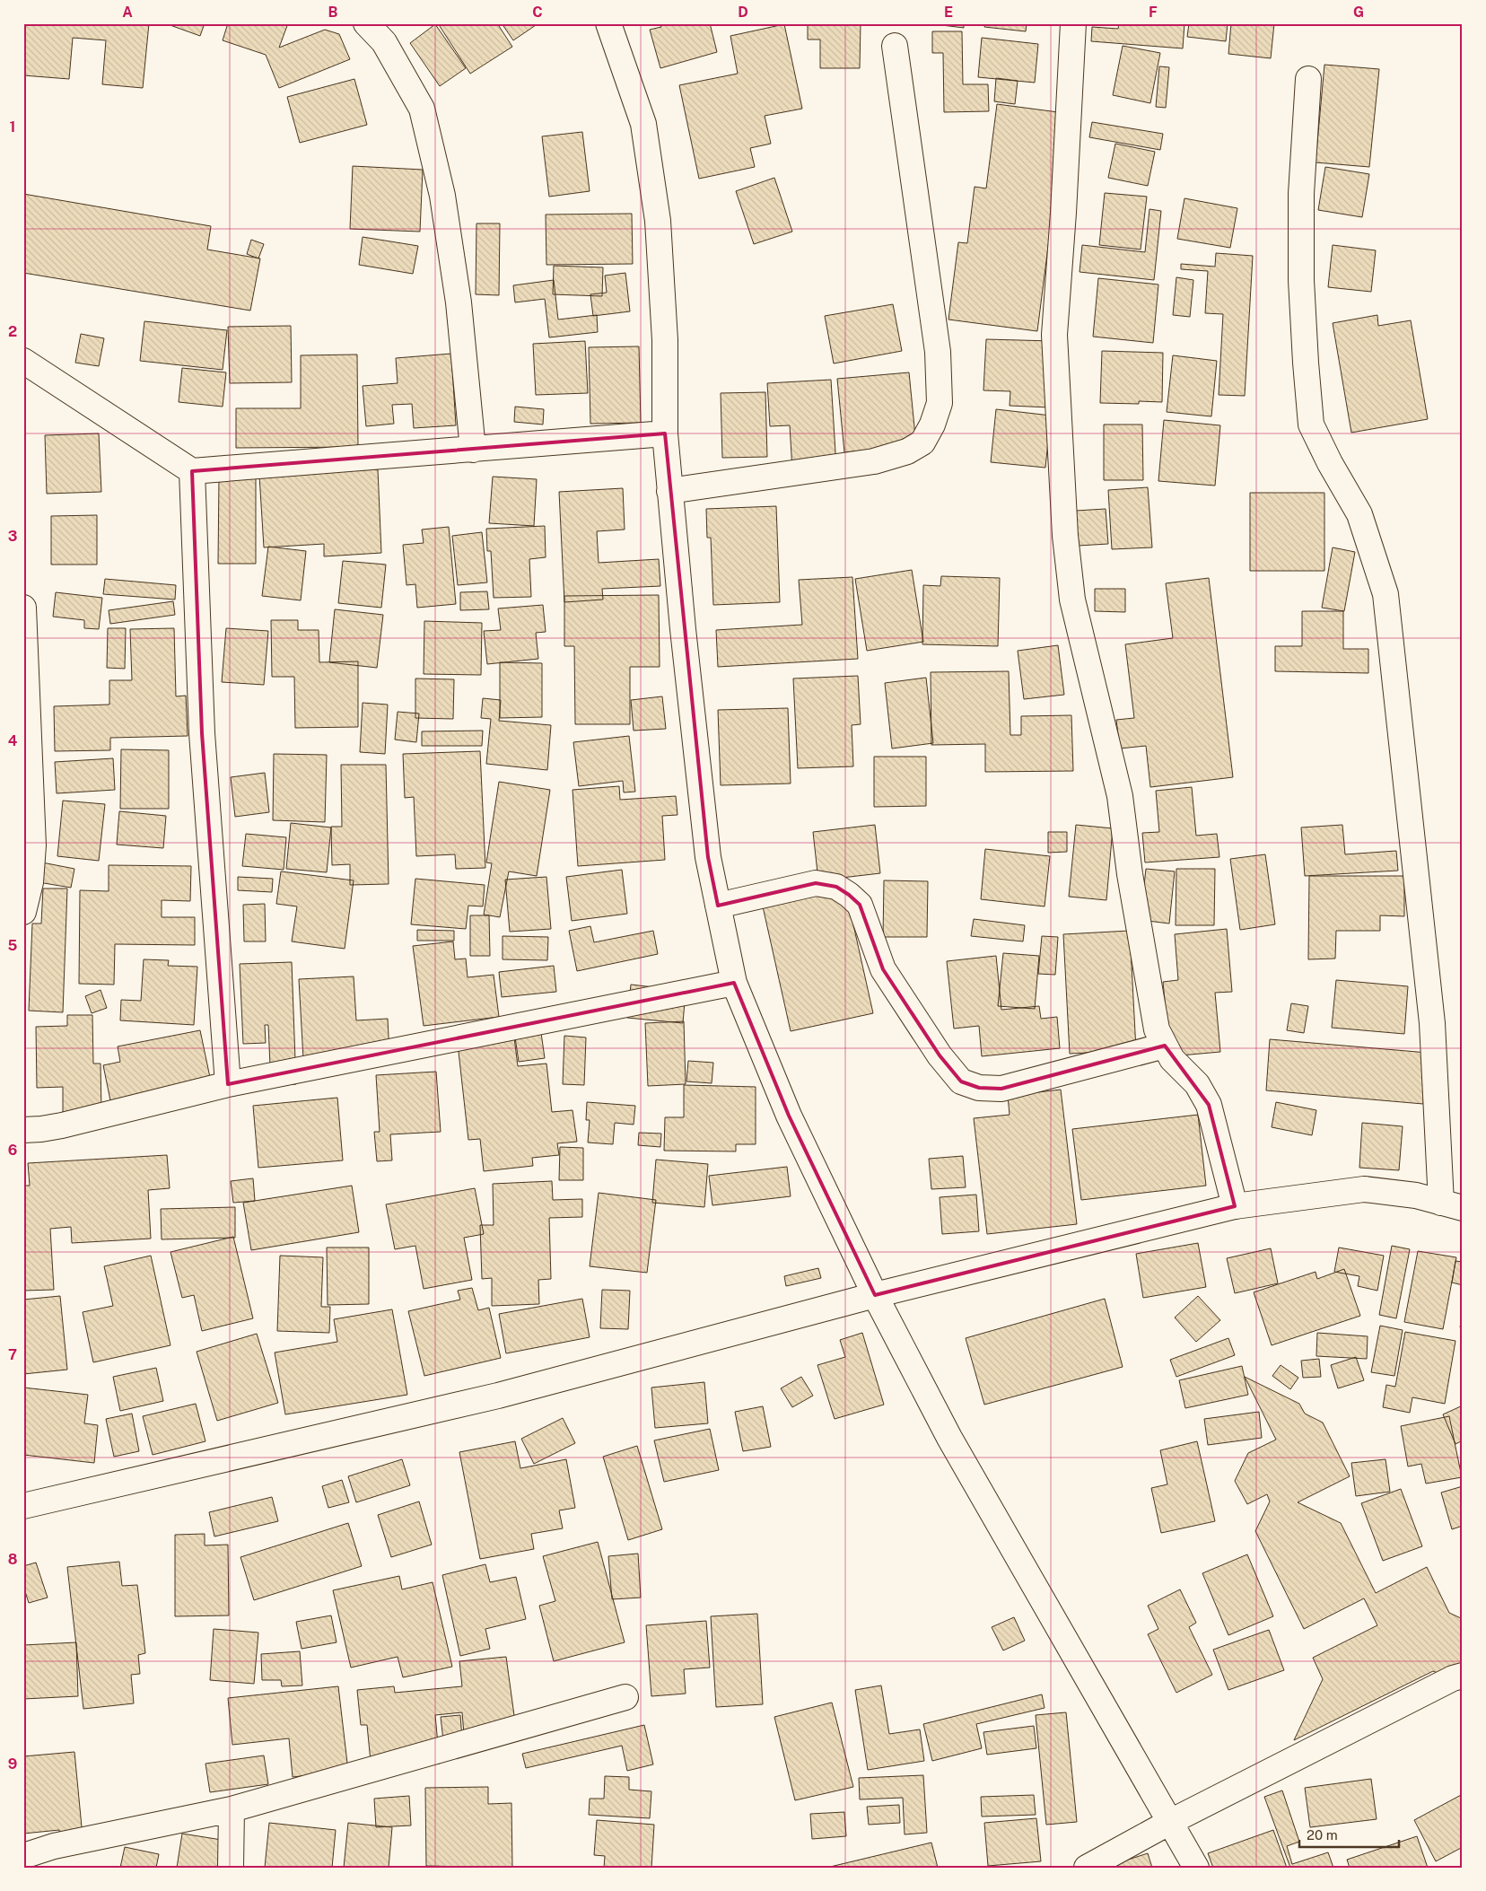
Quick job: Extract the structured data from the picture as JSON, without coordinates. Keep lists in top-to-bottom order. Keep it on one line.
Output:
{"scale_bar":"20 m","grid":{"columns":["A","B","C","D","E","F","G"],"rows":["1","2","3","4","5","6","7","8","9"]}}
